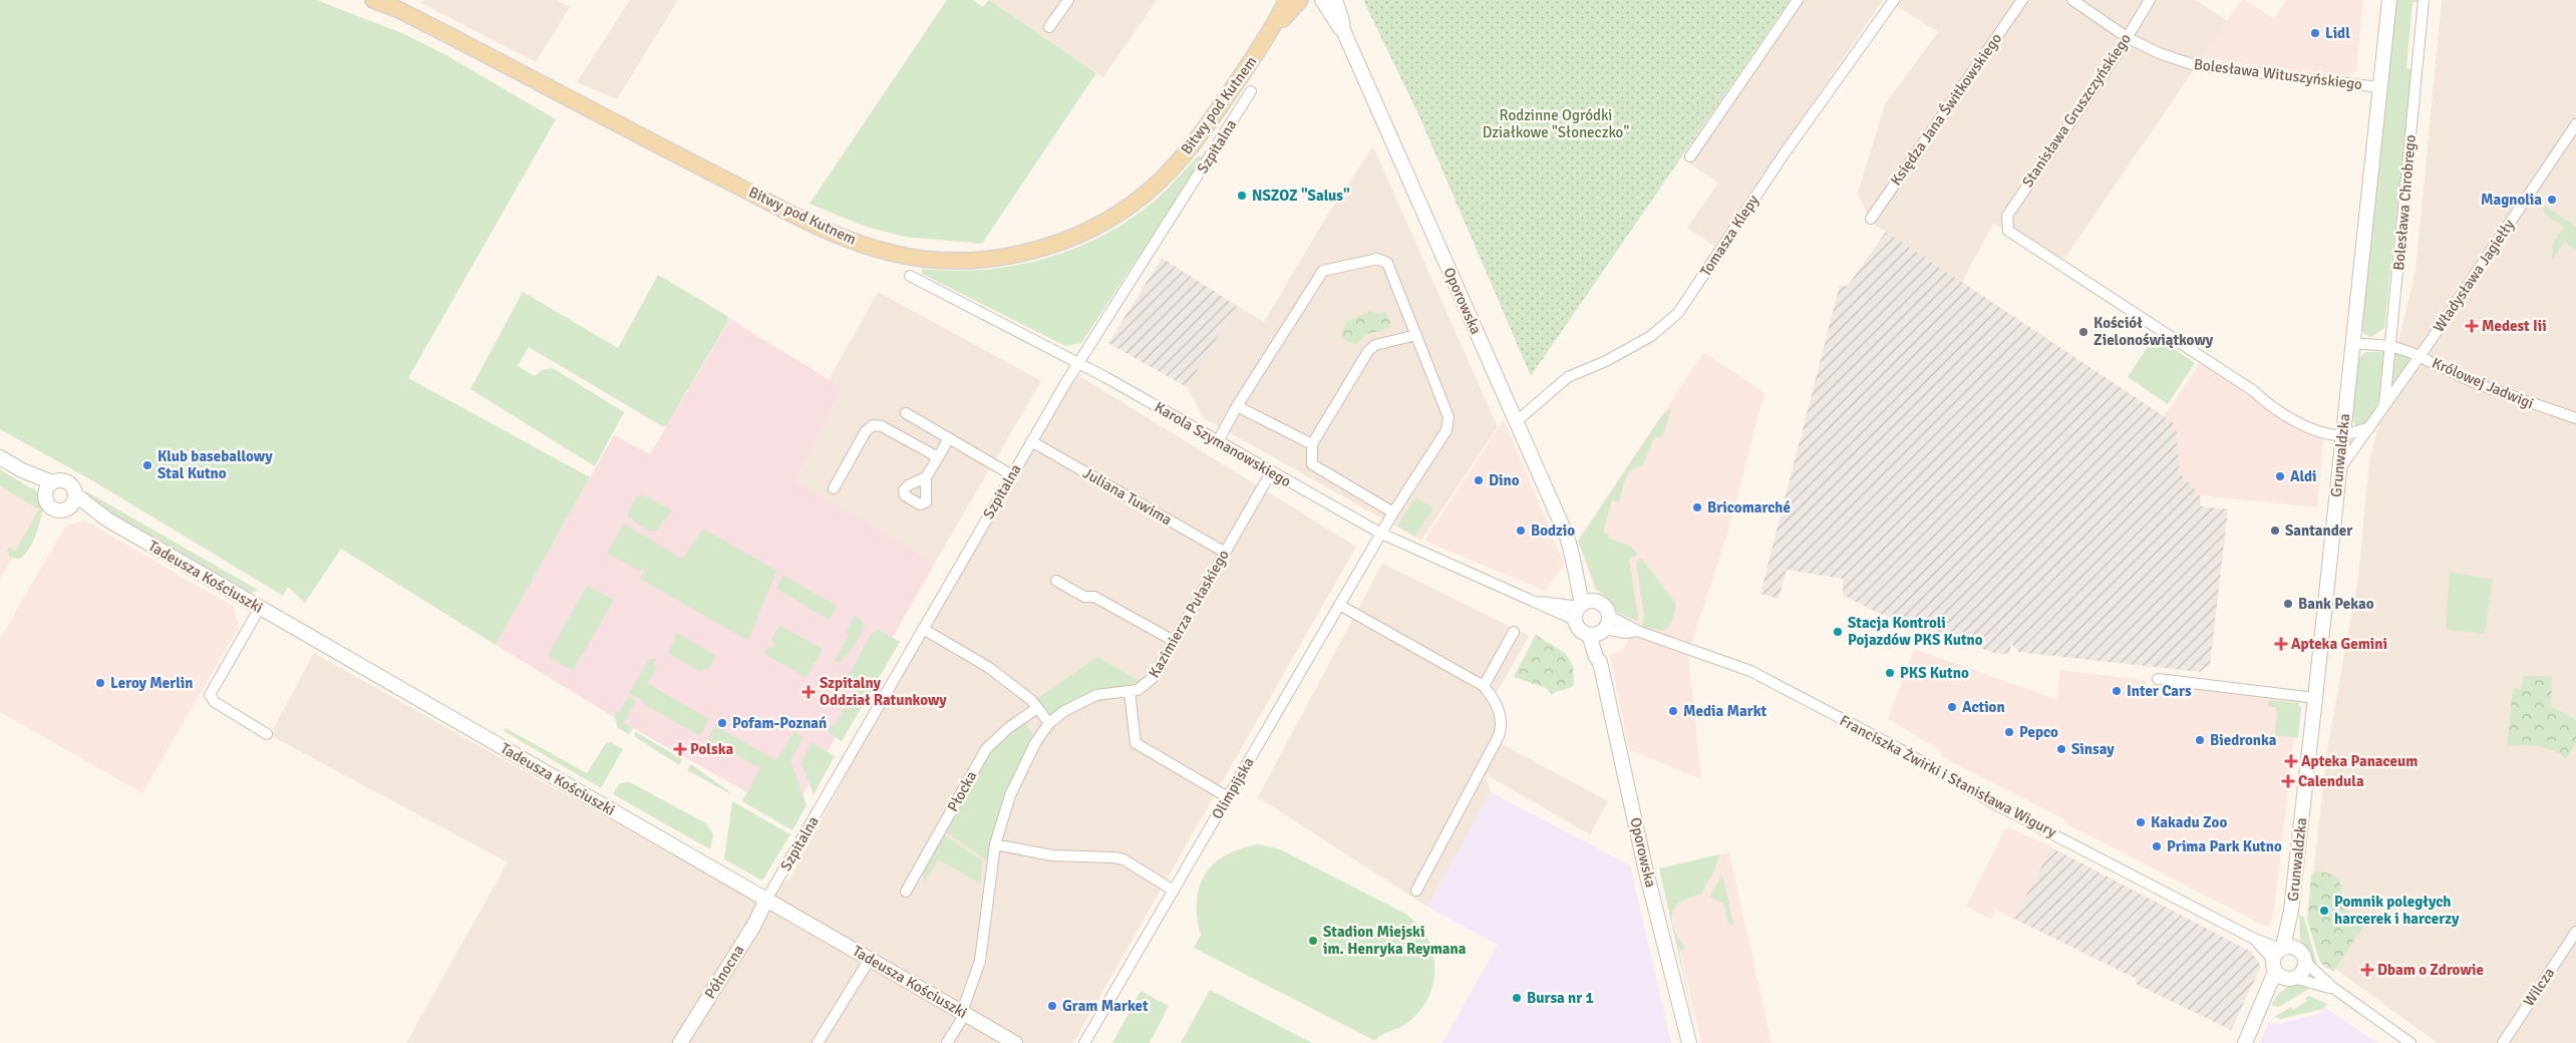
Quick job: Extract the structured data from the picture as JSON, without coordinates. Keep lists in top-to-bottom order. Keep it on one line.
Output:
{"streets":{"main road":["Bitwy pod Kutnem"],"street":["Bolesława Wituszyńskiego","Księdza Jana Świtkowskiego","Stanisława Gruszczyńskiego","Szpitalna","Bolesława Chrobrego","Tomasza Klepy","Władysława Jagiełły","Oporowska","Królowej Jadwigi","Karola Szymanowskiego","Grunwaldzka","Juliana Tuwima","Tadeusza Kościuszki","Kazimierza Pułaskiego","Franciszka Żwirki i Stanisława Wigury","Olimpijska","Płocka","Północna","Wilcza"]},"crossings":[["Bolesława Wituszyńskiego","Stanisława Gruszczyńskiego"],["Bolesława Wituszyńskiego","Grunwaldzka"],["Stanisława Gruszczyńskiego","Grunwaldzka"],["Szpitalna","Karola Szymanowskiego"],["Szpitalna","Juliana Tuwima"],["Szpitalna","Tadeusza Kościuszki"],["Szpitalna","Północna"],["Bolesława Chrobrego","Władysława Jagiełły"],["Bolesława Chrobrego","Królowej Jadwigi"],["Tomasza Klepy","Oporowska"],["Władysława Jagiełły","Królowej Jadwigi"],["Władysława Jagiełły","Grunwaldzka"],["Oporowska","Karola Szymanowskiego"],["Oporowska","Franciszka Żwirki i Stanisława Wigury"],["Królowej Jadwigi","Grunwaldzka"],["Karola Szymanowskiego","Kazimierza Pułaskiego"],["Karola Szymanowskiego","Olimpijska"],["Grunwaldzka","Franciszka Żwirki i Stanisława Wigury"],["Juliana Tuwima","Kazimierza Pułaskiego"],["Tadeusza Kościuszki","Kazimierza Pułaskiego"],["Tadeusza Kościuszki","Północna"]],"parks":["Rodzinne Ogródki Działkowe \"Słoneczko\""],"places":{"other":["Lidl","NSZOZ \"Salus\"","Magnolia","Kościół Zielonoświątkowy","Klub baseballowy Stal Kutno","Aldi","Dino","Bricomarché","Bodzio","Santander","Bank Pekao","Stacja Kontroli Pojazdów PKS Kutno","PKS Kutno","Leroy Merlin","Inter Cars","Action","Media Markt","Pofam-Poznań","Pepco","Biedronka","Sinsay","Kakadu Zoo","Prima Park Kutno","Pomnik poległych harcerek i harcerzy","Stadion Miejski im. Henryka Reymana","Bursa nr 1","Gram Market"],"health":["Medest Iii","Apteka Gemini","Szpitalny Oddział Ratunkowy","Polska","Apteka Panaceum","Calendula","Dbam o Zdrowie"]}}
